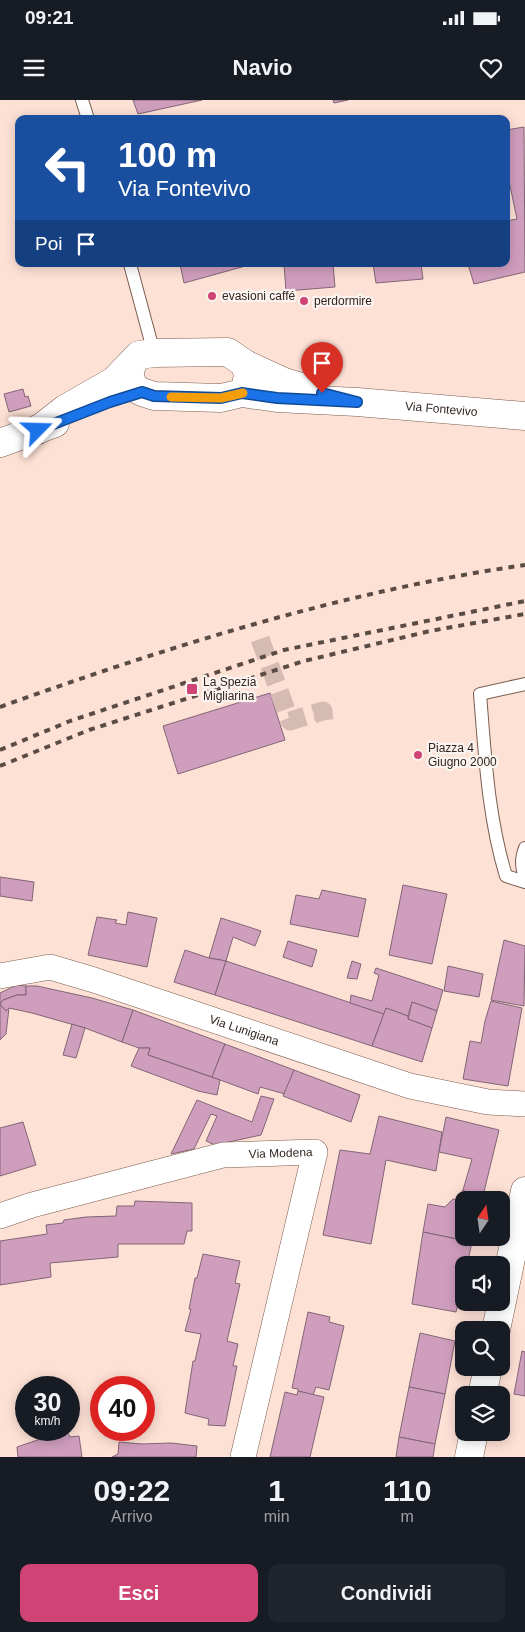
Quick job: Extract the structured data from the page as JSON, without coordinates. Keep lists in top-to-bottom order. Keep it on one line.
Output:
{"streets":{"street":["Via Fontevivo","Via Lunigiana","Via Modena"]},"places":{"other":["evasioni caffé","perdormire","Piazza 4 Giugno 2000"],"transit":["La Spezia Migliarina"]},"north":"top","page":{"status":"09:21","header":"Navio","turn":["100 m","Via Fontevivo"],"then":"Poi","speed":"30 km/h","limit":"40","eta":["09:22","Arrivo","1","min","110","m"],"buttons":["Esci","Condividi"]}}
